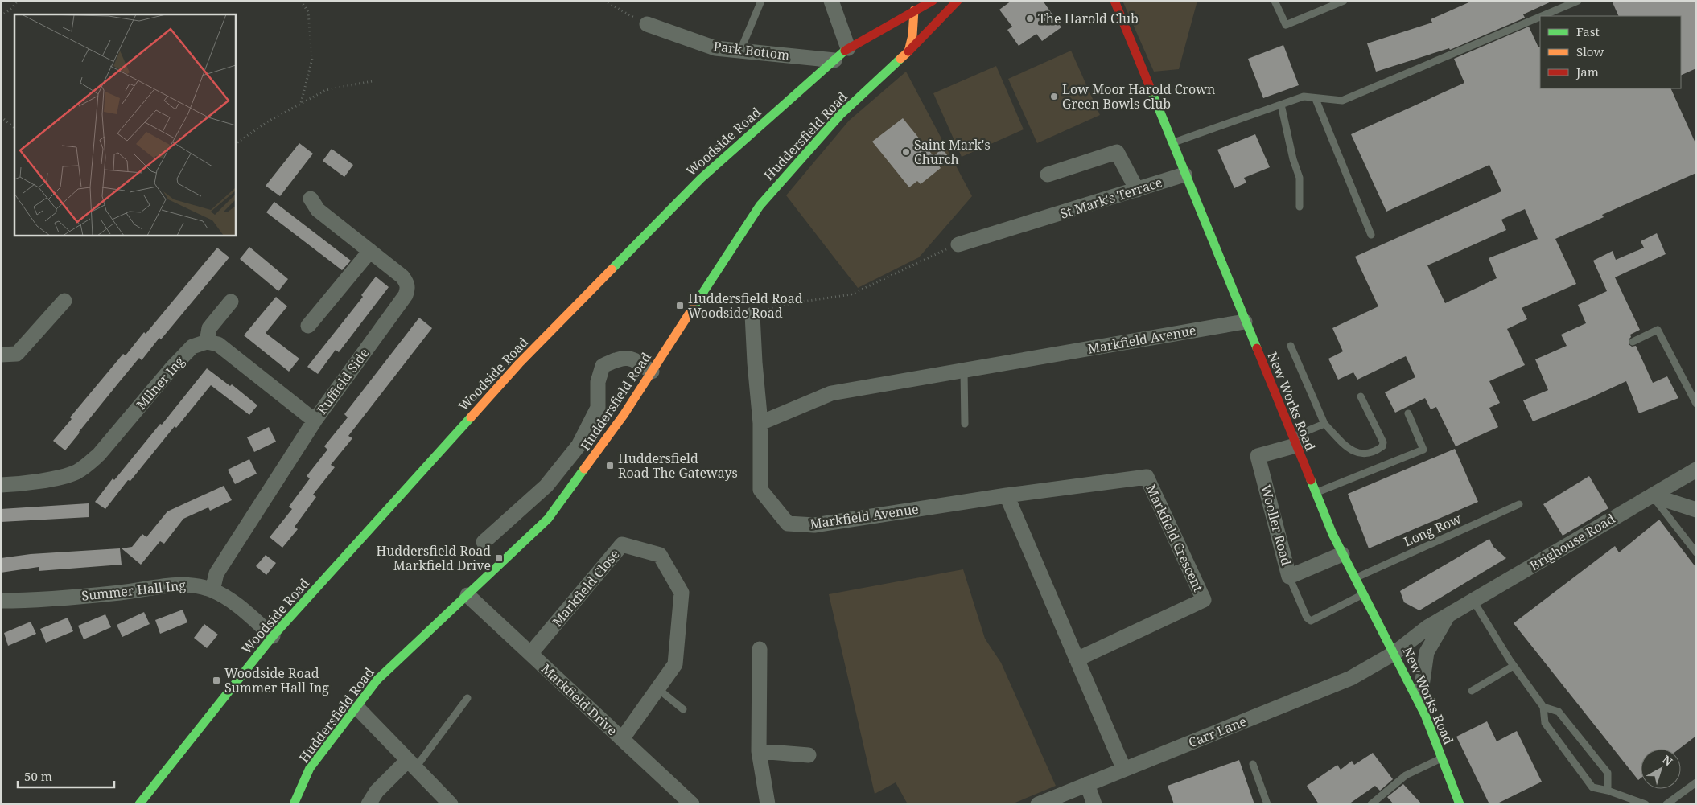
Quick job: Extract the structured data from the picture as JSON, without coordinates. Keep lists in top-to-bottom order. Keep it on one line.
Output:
{"streets":{"main road":["Huddersfield Road","Woodside Road","New Works Road"],"street":["Park Bottom","St Mark's Terrace","Markfield Avenue","Ruffield Side","Milner Ing","Wooller Road","Markfield Crescent","Brighouse Road","Markfield Close","Summer Hall Ing","Markfield Drive","Carr Lane"],"lane":["Long Row"]},"crossings":[["Park Bottom","Woodside Road"],["Huddersfield Road","Markfield Drive"],["Woodside Road","Summer Hall Ing"],["St Mark's Terrace","New Works Road"],["Markfield Avenue","New Works Road"],["Markfield Avenue","Markfield Crescent"],["Ruffield Side","Summer Hall Ing"],["New Works Road","Wooller Road"],["New Works Road","Long Row"],["New Works Road","Brighouse Road"],["New Works Road","Carr Lane"],["Brighouse Road","Carr Lane"],["Markfield Close","Markfield Drive"]],"places":{"other":["The Harold Club","Low Moor Harold Crown Green Bowls Club","Saint Mark's Church"],"transit":["Huddersfield Road Woodside Road","Huddersfield Road The Gateways","Huddersfield Road Markfield Drive","Woodside Road Summer Hall Ing"]},"legend":["Fast","Slow","Jam"],"scale_bar":"50 m","north":"top right"}
